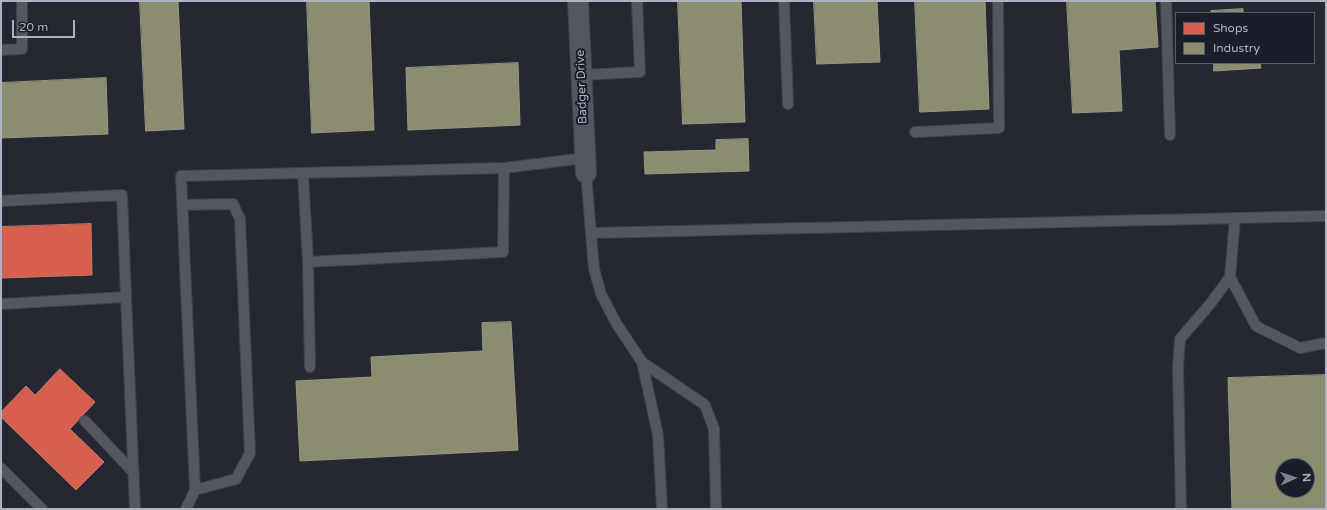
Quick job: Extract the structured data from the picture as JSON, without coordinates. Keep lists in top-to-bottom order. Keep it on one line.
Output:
{"streets":{"street":["Badger Drive"]},"legend":["Shops","Industry"],"scale_bar":"20 m","north":"right"}
